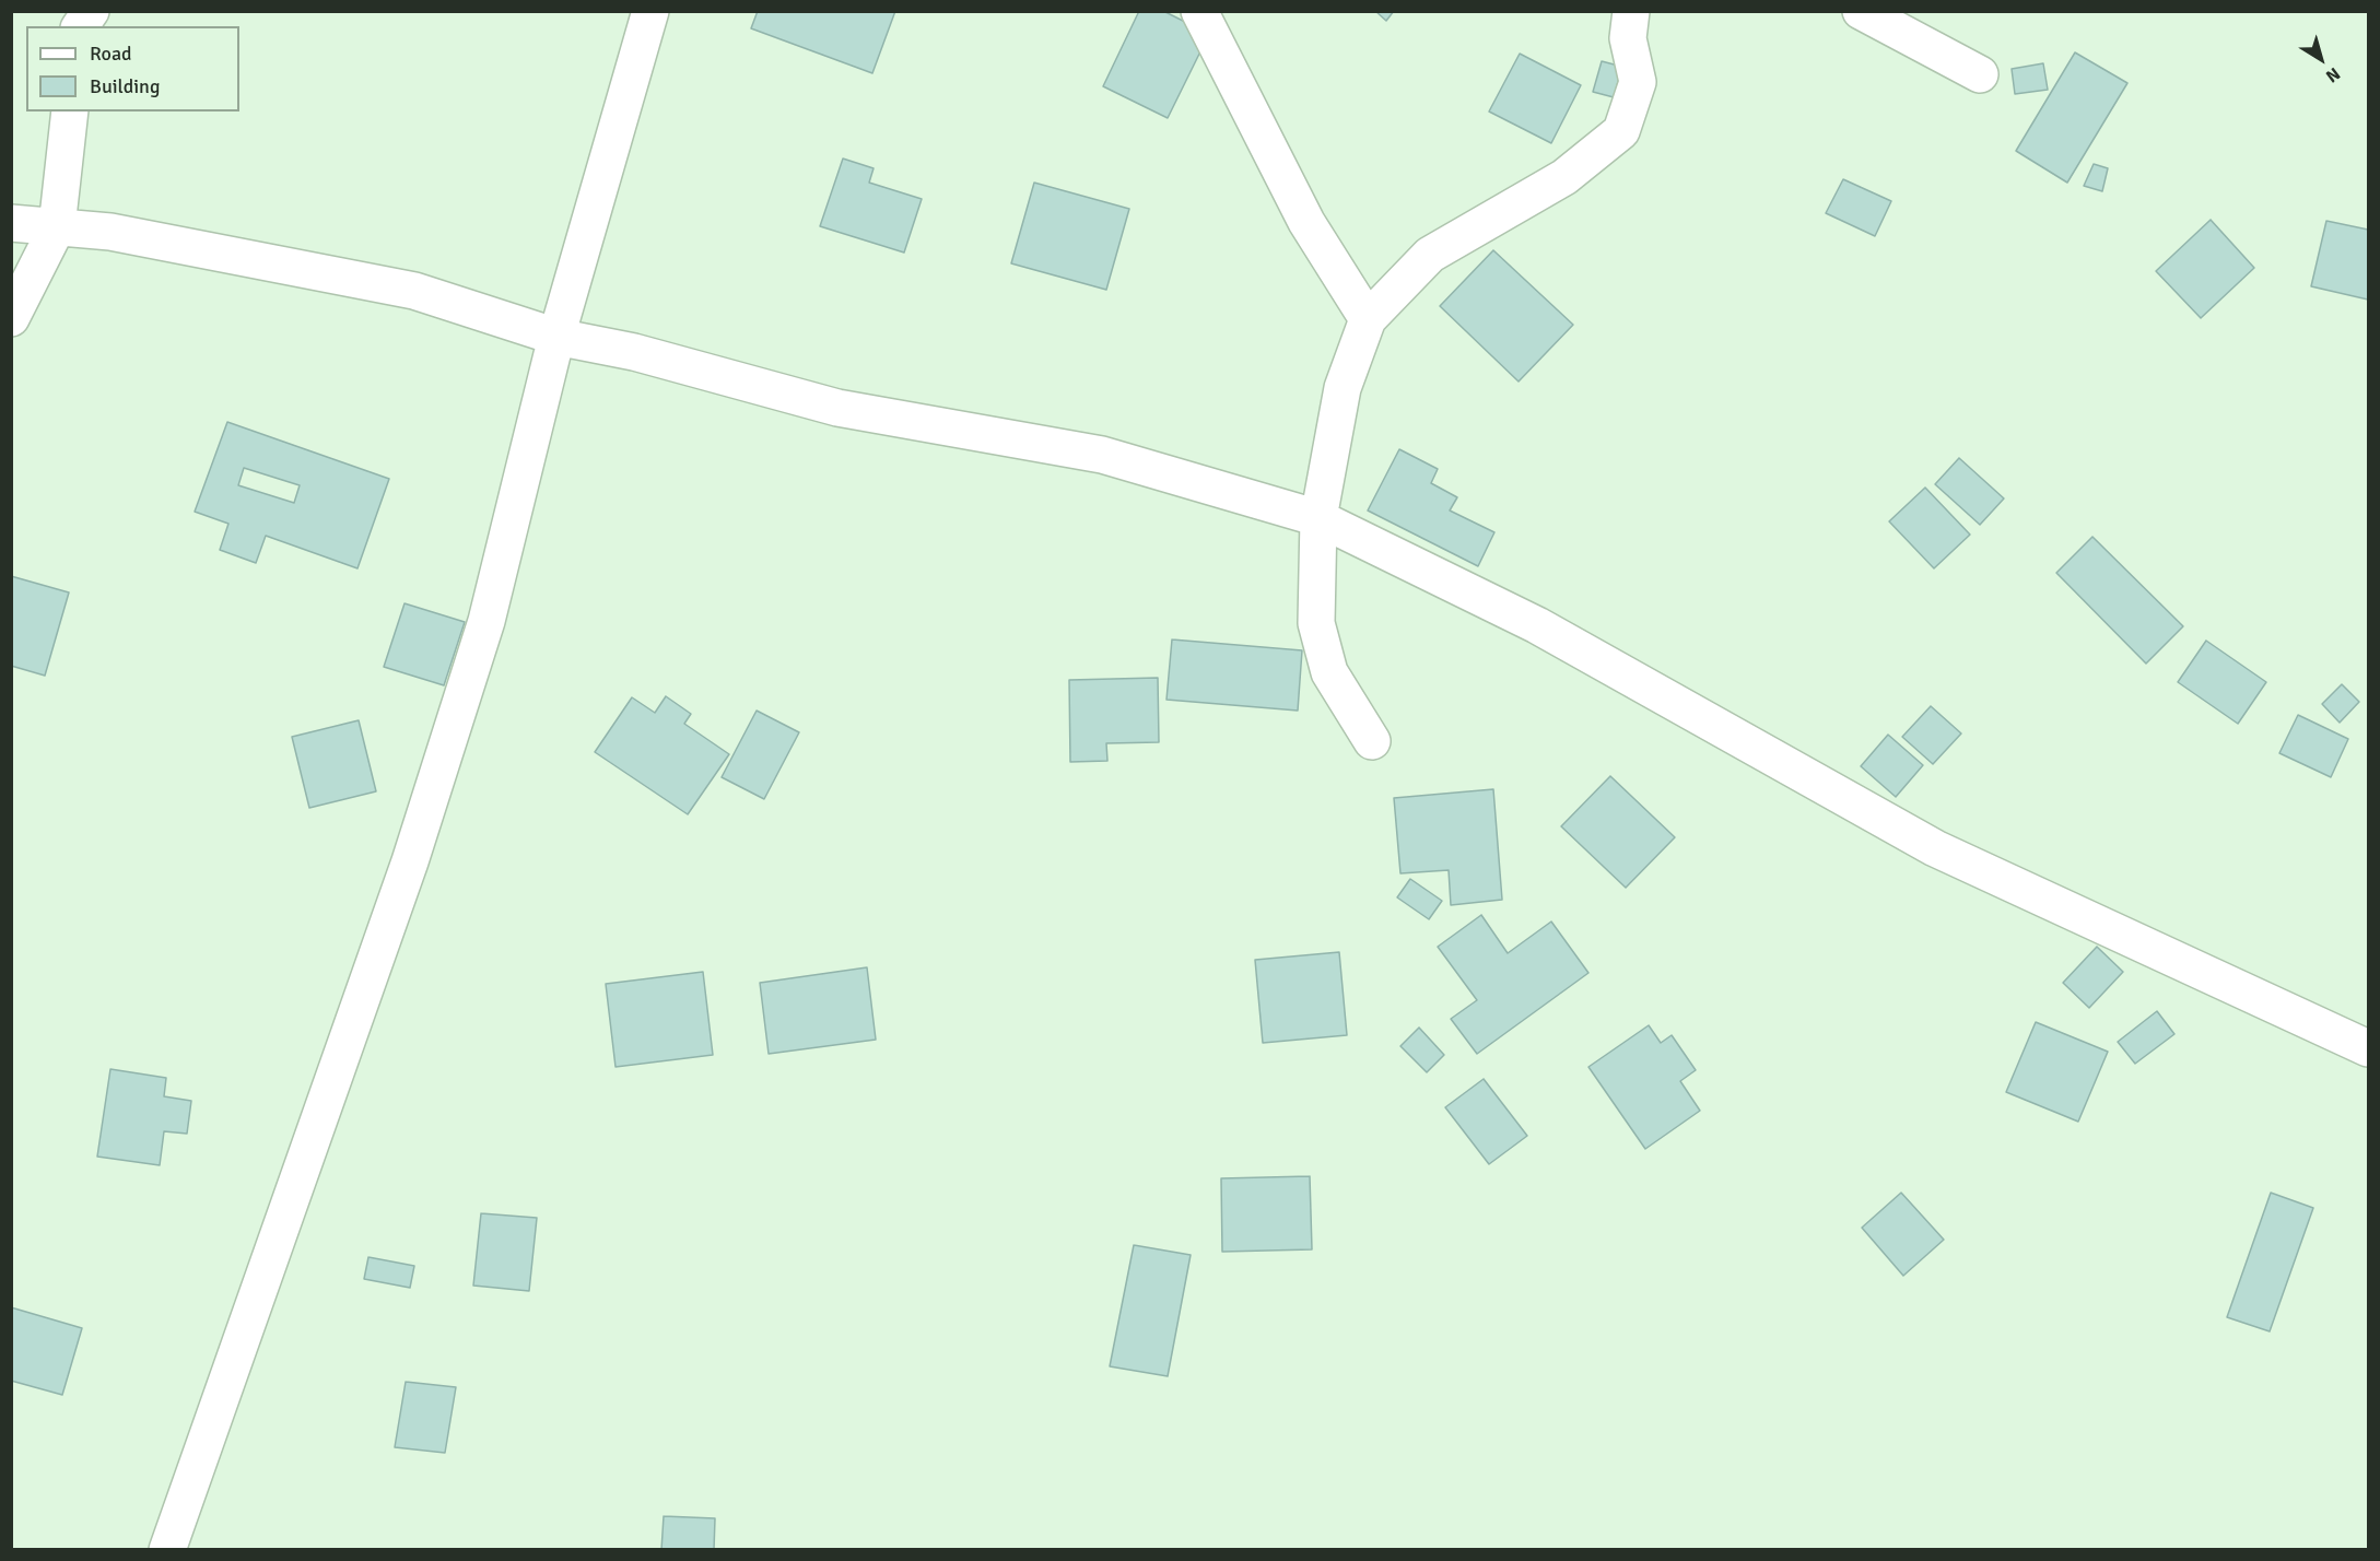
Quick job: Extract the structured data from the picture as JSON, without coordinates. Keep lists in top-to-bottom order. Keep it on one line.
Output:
{"legend":["Road","Building"],"north":"bottom right"}
